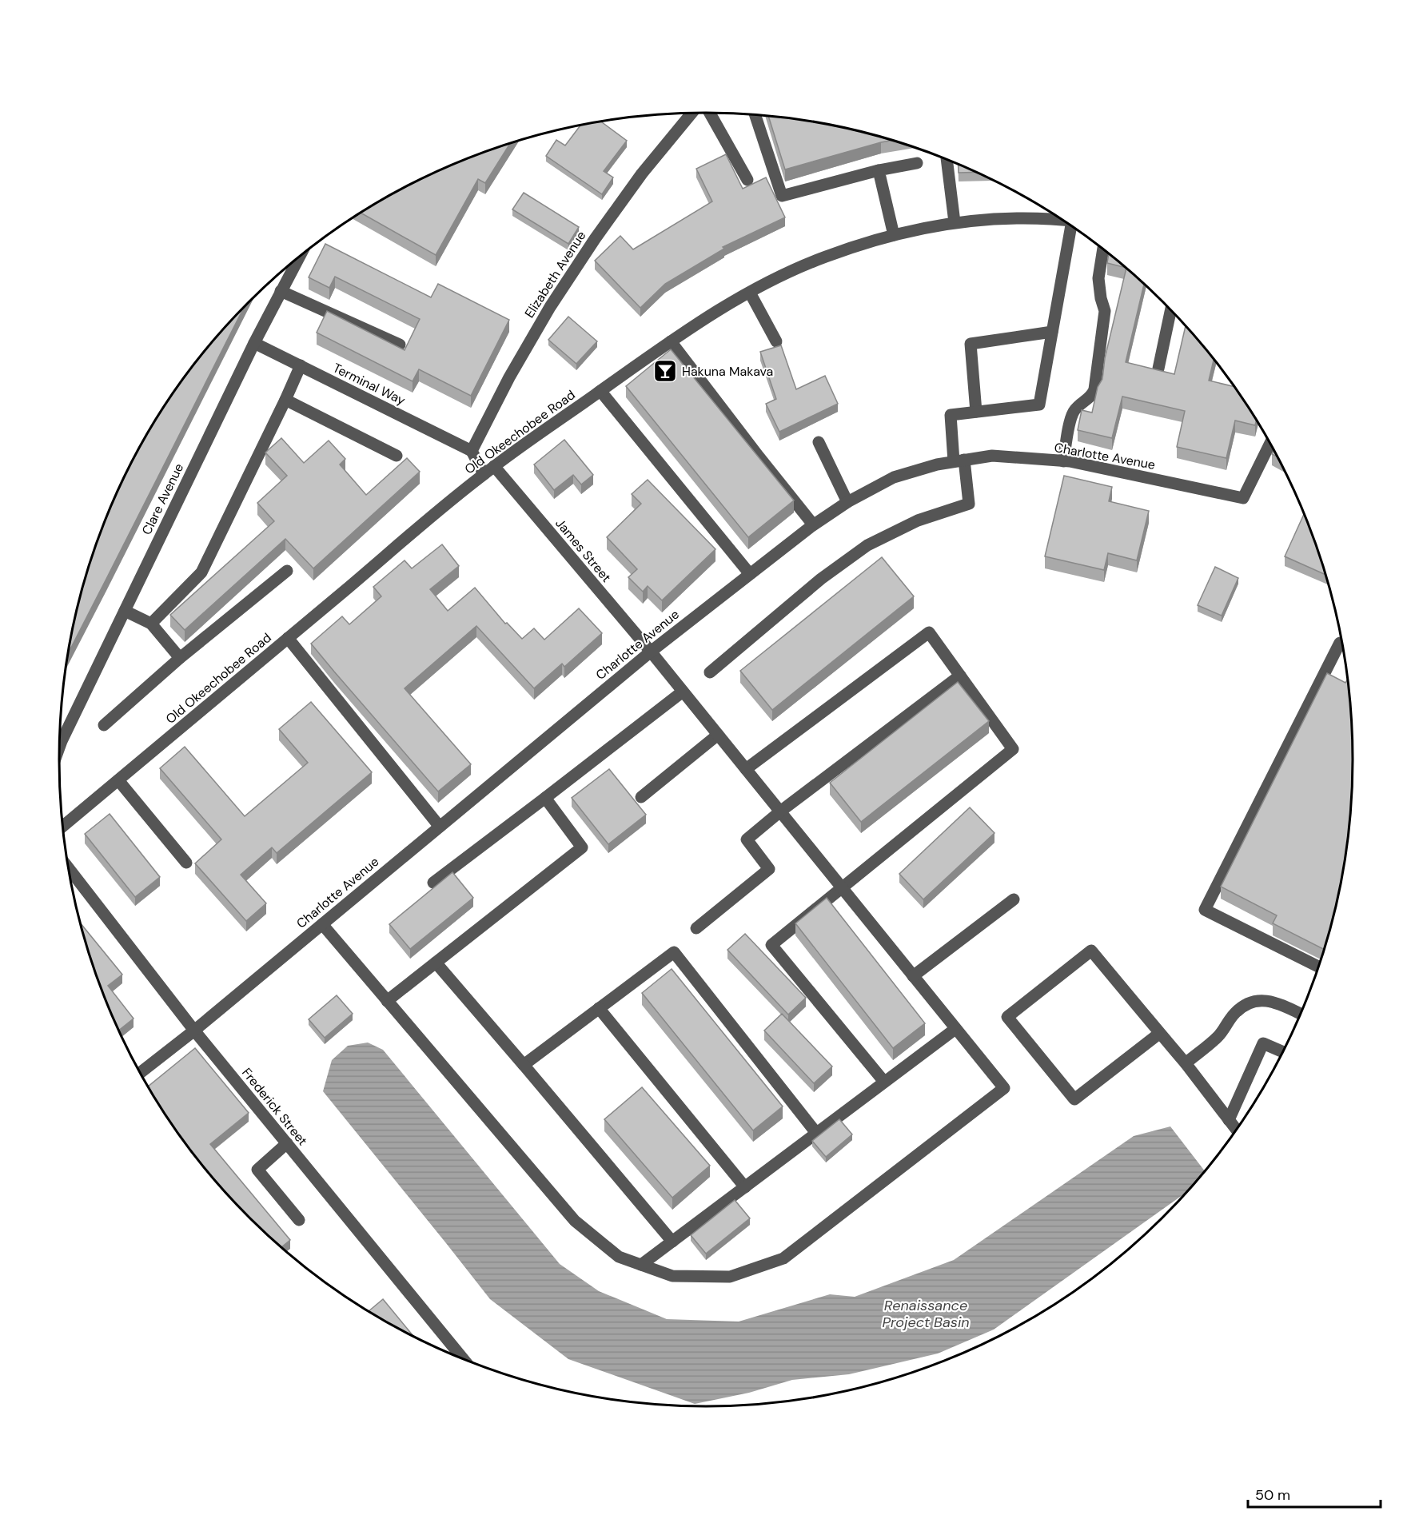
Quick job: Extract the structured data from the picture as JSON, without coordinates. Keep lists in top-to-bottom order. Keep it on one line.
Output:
{"streets":{"street":["Elizabeth Avenue","Terminal Way","Old Okeechobee Road","Charlotte Avenue","Clare Avenue","James Street","Frederick Street"]},"crossings":[["Elizabeth Avenue","Terminal Way"],["Terminal Way","Clare Avenue"],["Old Okeechobee Road","James Street"],["Charlotte Avenue","James Street"],["Charlotte Avenue","Frederick Street"]],"water":["Renaissance Project Basin"],"places":{"bar":["Hakuna Makava"]},"scale_bar":"50 m"}
